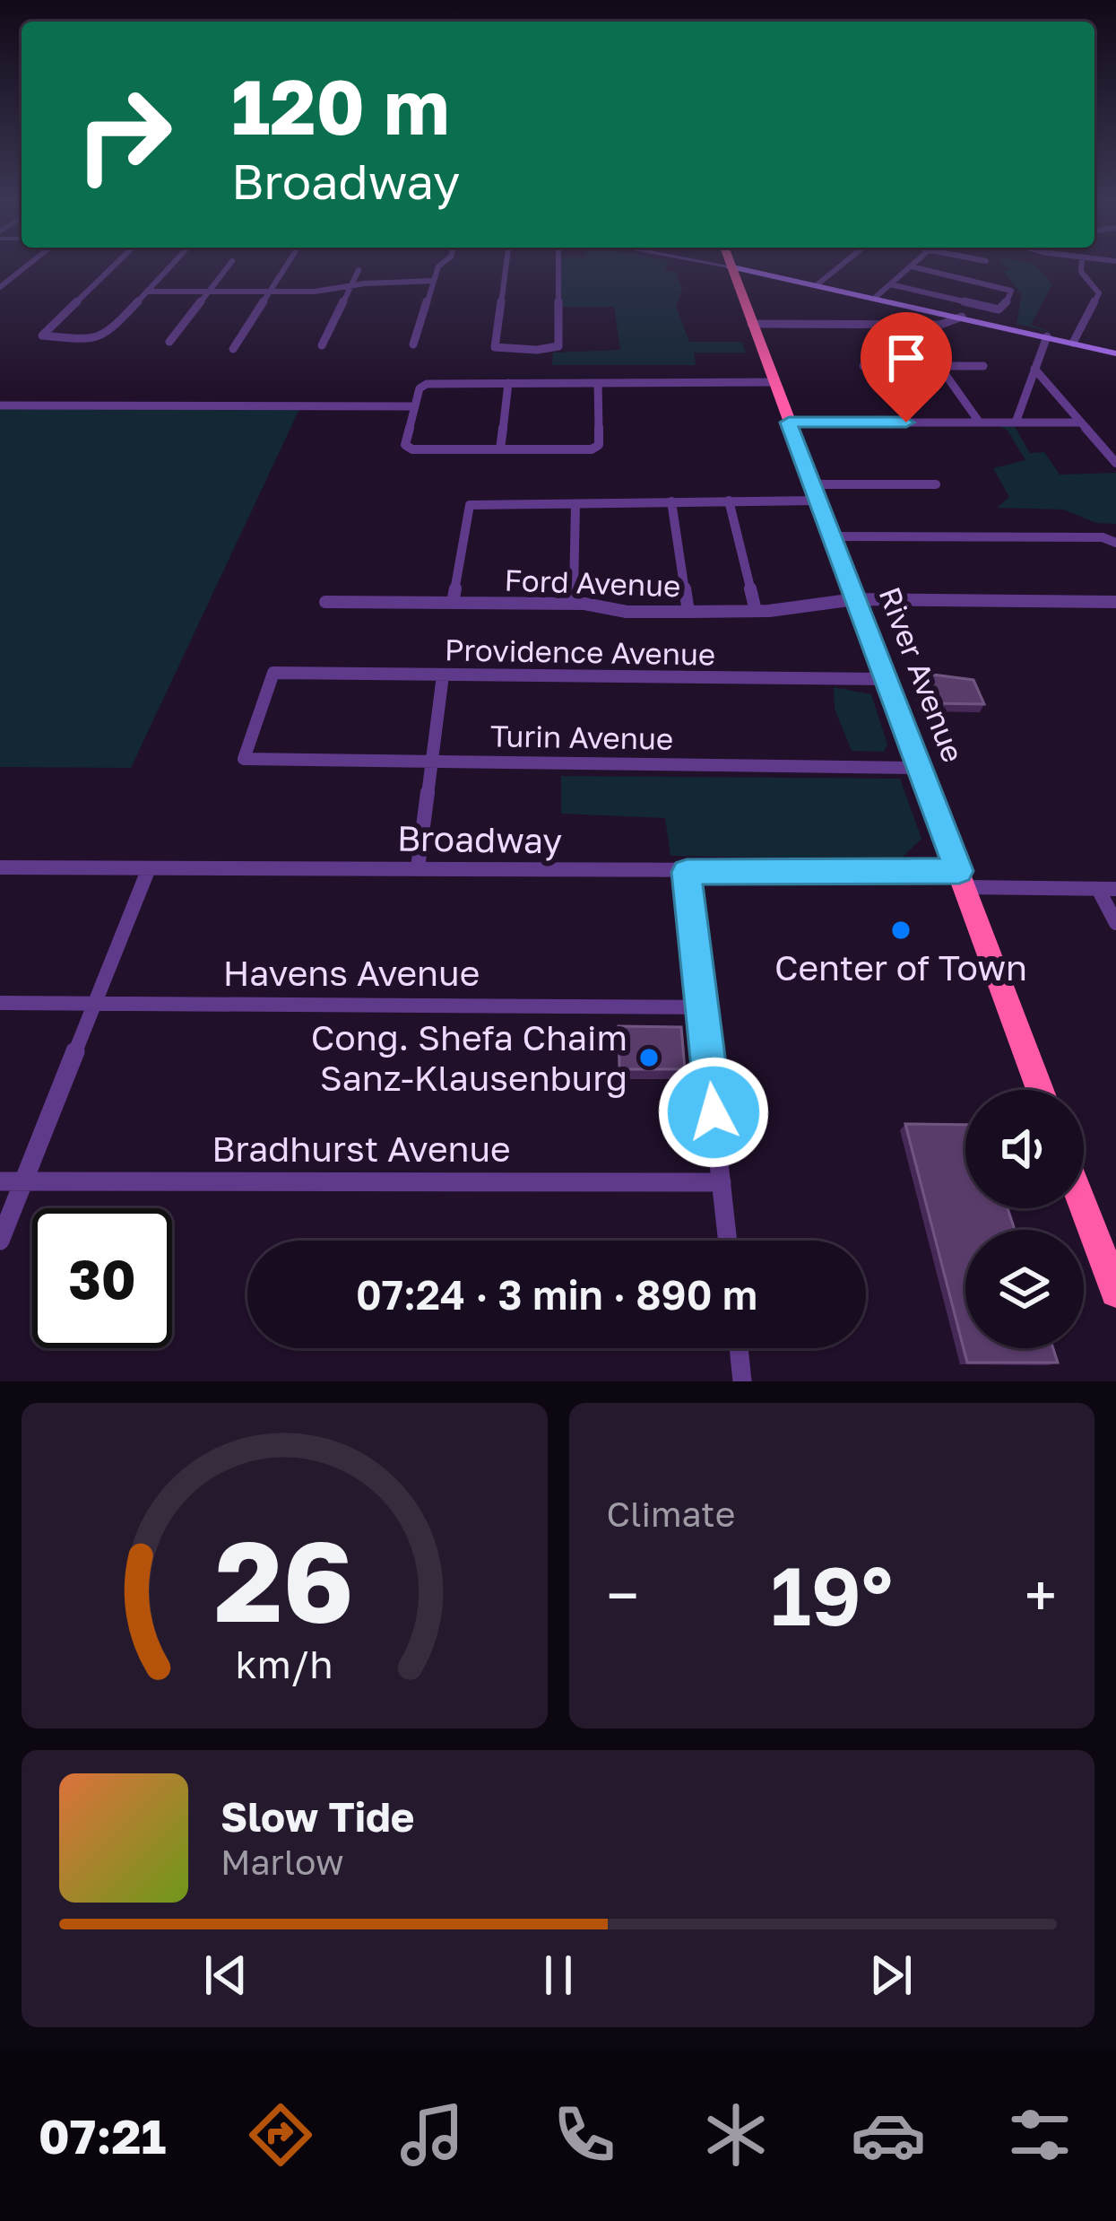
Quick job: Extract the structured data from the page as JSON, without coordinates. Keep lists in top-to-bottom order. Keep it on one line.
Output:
{"streets":{"highway":["River Avenue"],"street":["Ford Avenue","Providence Avenue","Turin Avenue","Broadway","Havens Avenue","Bradhurst Avenue"]},"crossings":[["Ford Avenue","River Avenue"],["Providence Avenue","River Avenue"],["Providence Avenue","Turin Avenue"],["River Avenue","Turin Avenue"],["River Avenue","Broadway"]],"places":["Center of Town","Cong. Shefa Chaim Sanz-Klausenburg"],"page":{"turn":["120 m","Broadway"],"limit":"30","trip":"07:24 · 3 min · 890 m","tile":"Climate","heat":["−","19°","+"],"song":["Slow Tide","Marlow"],"tabs":"07:21","gauge":["26","km/h"]}}
